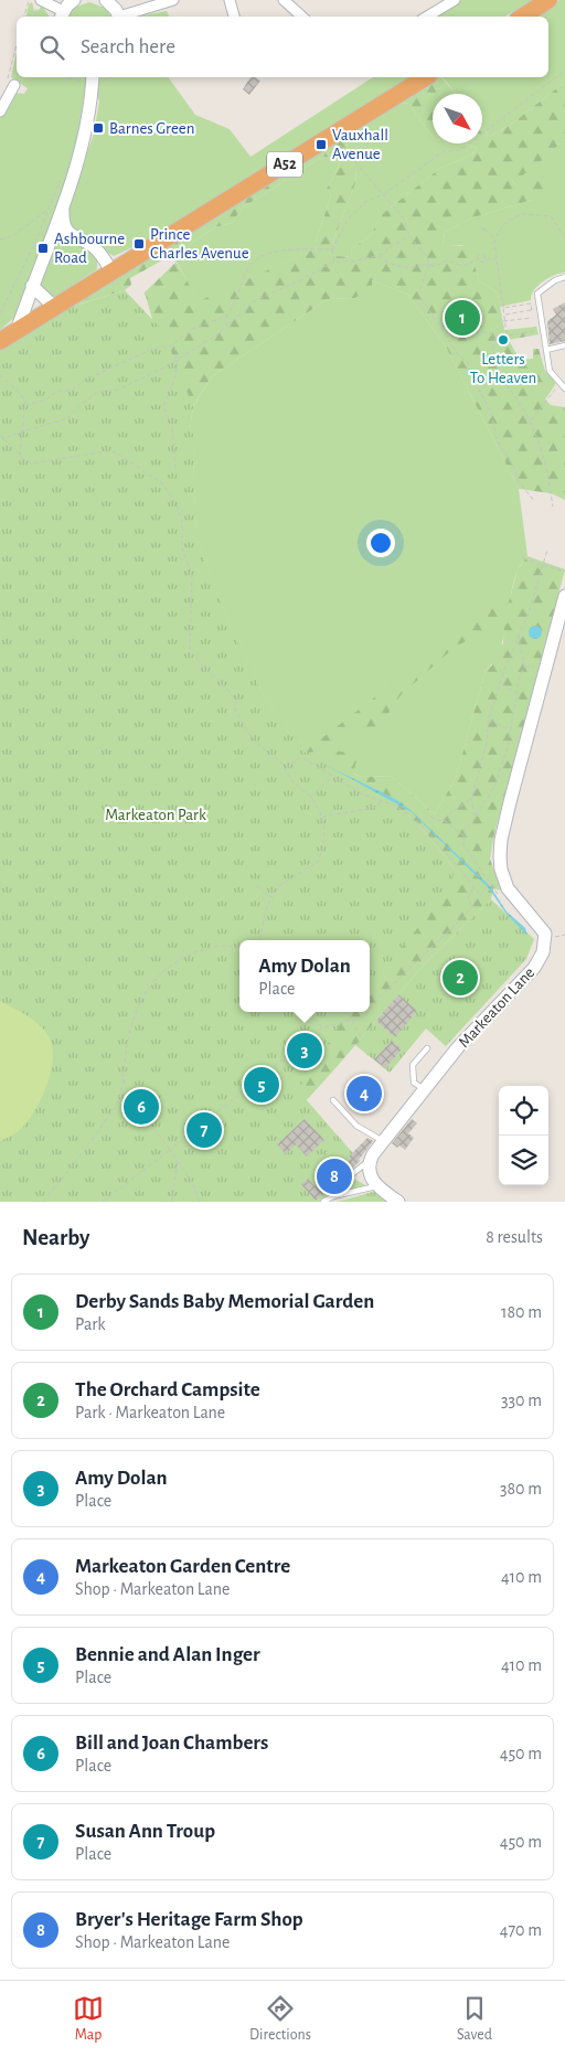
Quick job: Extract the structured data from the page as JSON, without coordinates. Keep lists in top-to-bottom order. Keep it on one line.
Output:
{"streets":{"highway":["A52"],"street":["Markeaton Lane"]},"parks":["Markeaton Park"],"places":{"transit":["Barnes Green","Vauxhall Avenue","Prince Charles Avenue","Ashbourne Road"],"other":["Letters To Heaven"]},"north":"bottom right","page":{"search":"Search here","pins":["1","2","3","5","4","6","7","8"],"popup":["Amy Dolan","Place"],"heading":["Nearby","8 results"],"list":[{"mark":"1","name":"Derby Sands Baby Memorial Garden","note":"Park","value":"180 m"},{"mark":"2","name":"The Orchard Campsite","note":"Park · Markeaton Lane","value":"330 m"},{"mark":"3","name":"Amy Dolan","note":"Place","value":"380 m"},{"mark":"4","name":"Markeaton Garden Centre","note":"Shop · Markeaton Lane","value":"410 m"},{"mark":"5","name":"Bennie and Alan Inger","note":"Place","value":"410 m"},{"mark":"6","name":"Bill and Joan Chambers","note":"Place","value":"450 m"},{"mark":"7","name":"Susan Ann Troup","note":"Place","value":"450 m"},{"mark":"8","name":"Bryer's Heritage Farm Shop","note":"Shop · Markeaton Lane","value":"470 m"}],"nav":["Map","Directions","Saved"]}}
